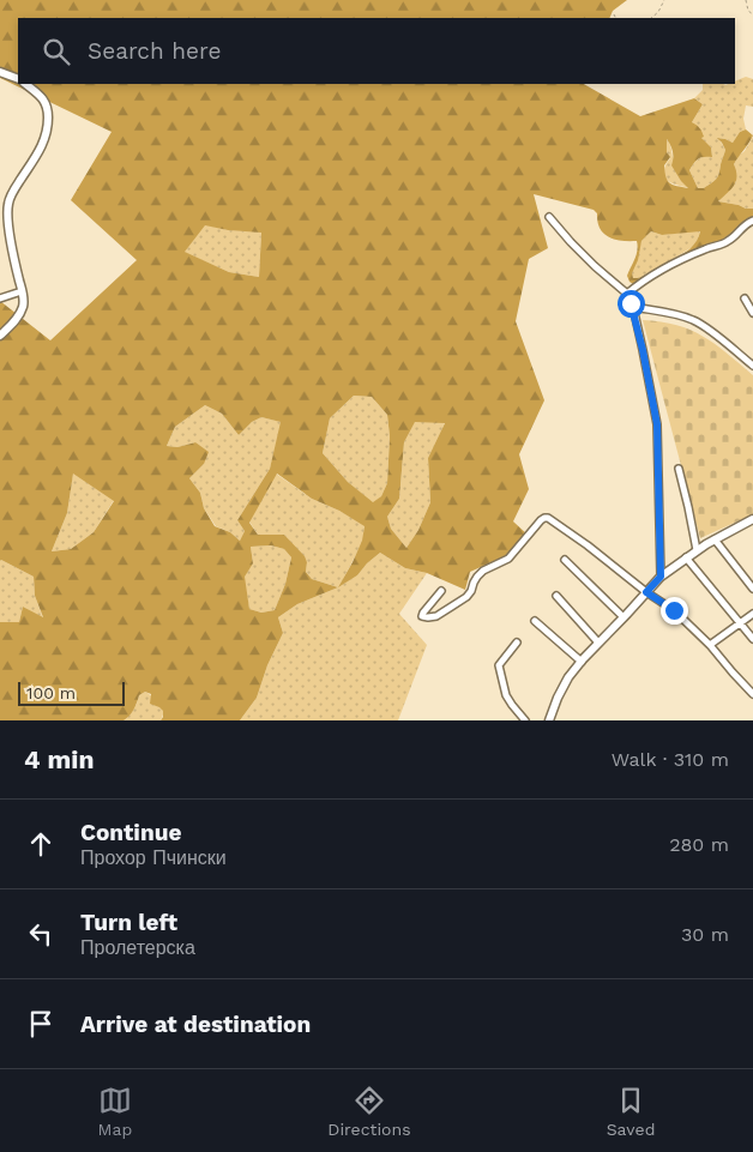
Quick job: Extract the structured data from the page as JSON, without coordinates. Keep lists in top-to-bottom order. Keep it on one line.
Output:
{"scale_bar":"100 m","page":{"search":"Search here","scale":"100 m","heading":["4 min","Walk · 310 m"],"list":[["Continue","Прохор Пчински","280 m"],["Turn left","Пролетерска","30 m"],"Arrive at destination"],"nav":["Map","Directions","Saved"]}}
